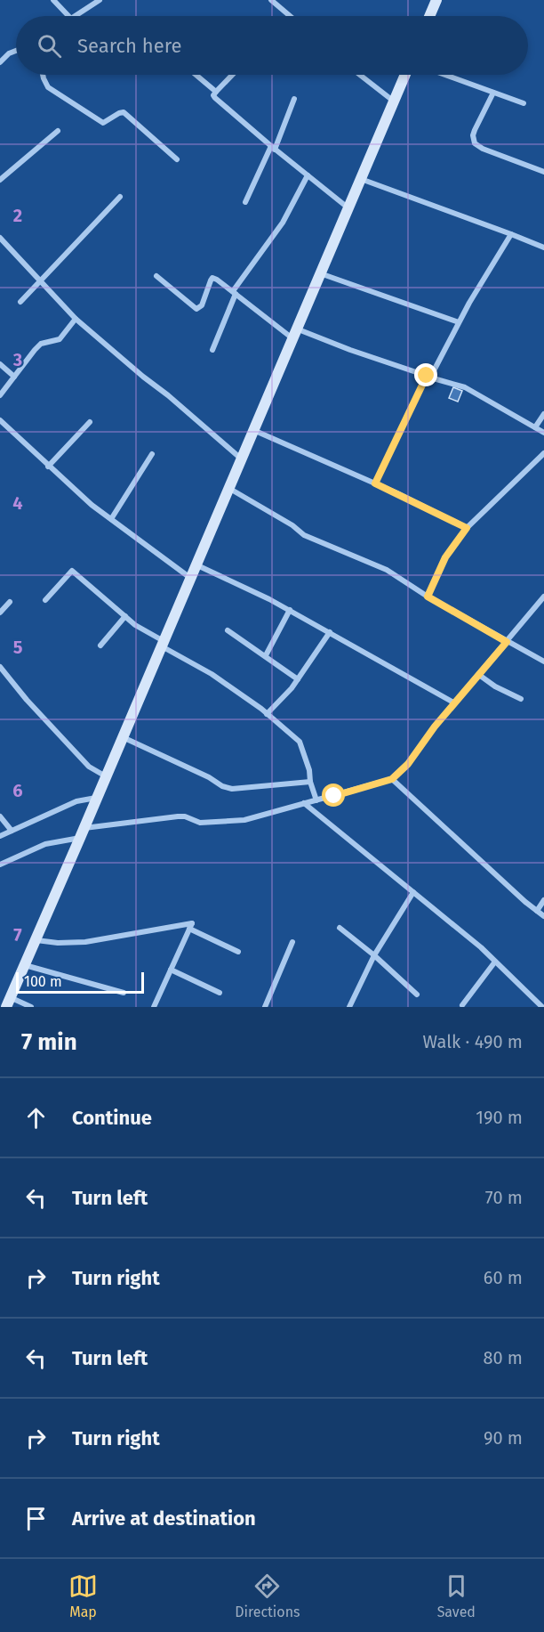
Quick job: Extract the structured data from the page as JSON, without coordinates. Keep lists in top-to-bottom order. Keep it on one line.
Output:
{"scale_bar":"100 m","page":{"search":"Search here","scale":"100 m","heading":["7 min","Walk · 490 m"],"list":[["Continue","190 m"],["Turn left","70 m"],["Turn right","60 m"],["Turn left","80 m"],["Turn right","90 m"],"Arrive at destination"],"nav":["Map","Directions","Saved"]},"grid":{"rows":["2","3","4","5","6","7"]}}
